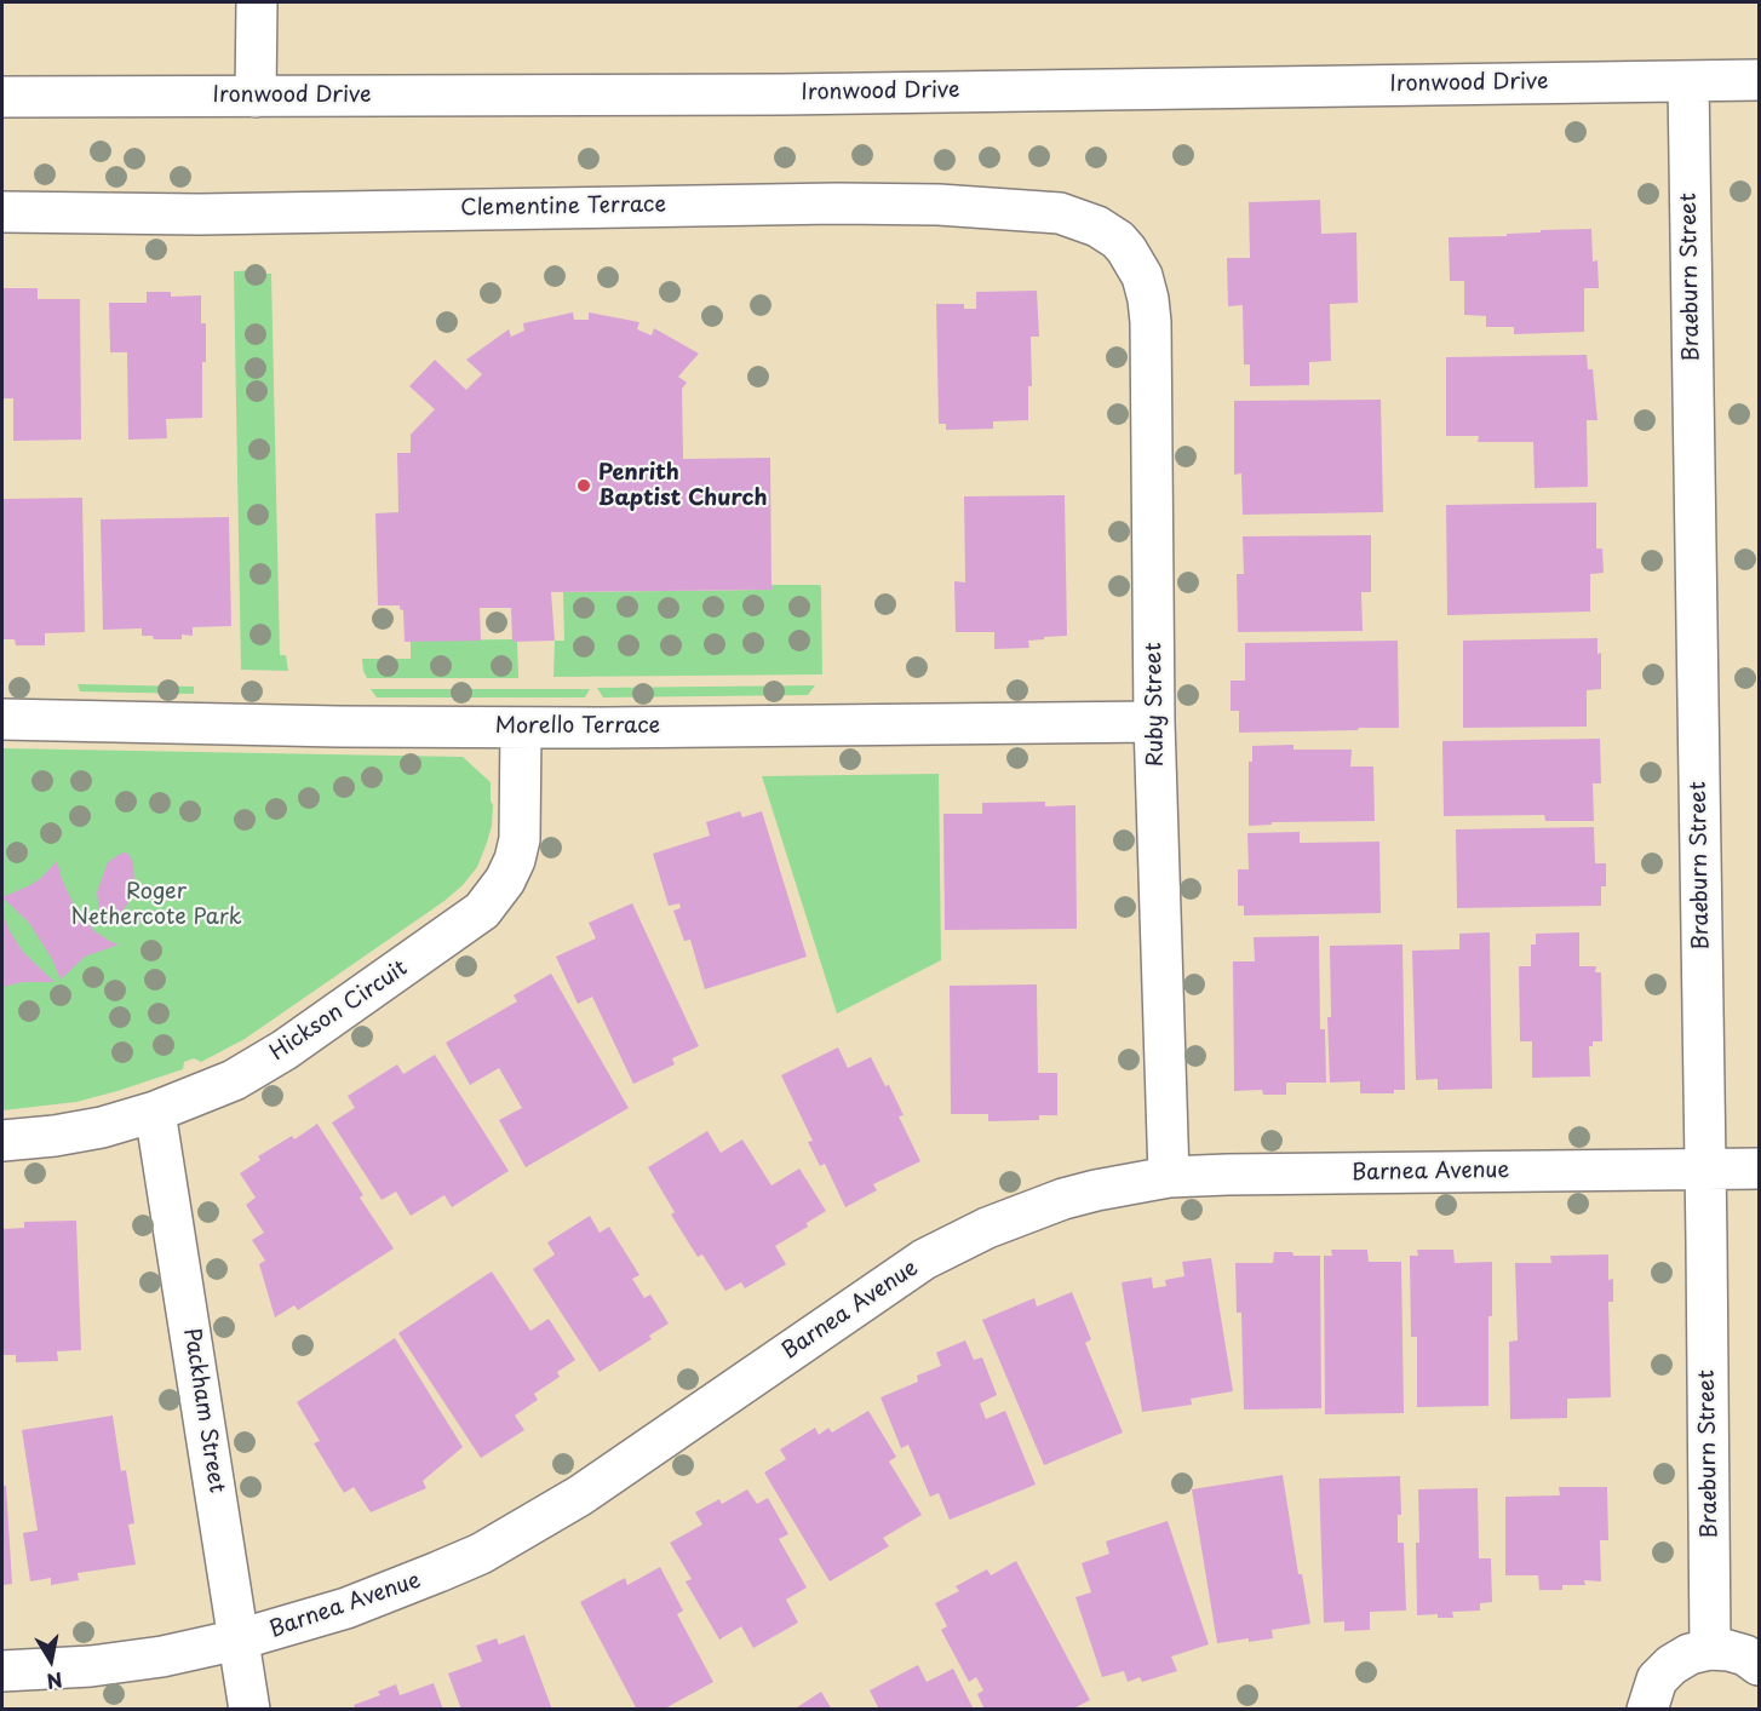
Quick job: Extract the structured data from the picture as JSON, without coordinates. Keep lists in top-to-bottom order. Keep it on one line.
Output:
{"streets":{"street":["Ironwood Drive","Clementine Terrace","Braeburn Street","Ruby Street","Morello Terrace","Hickson Circuit","Barnea Avenue","Packham Street"]},"crossings":[["Ironwood Drive","Braeburn Street"],["Clementine Terrace","Ruby Street"],["Braeburn Street","Barnea Avenue"],["Ruby Street","Morello Terrace"],["Ruby Street","Barnea Avenue"],["Morello Terrace","Hickson Circuit"],["Hickson Circuit","Packham Street"],["Barnea Avenue","Packham Street"]],"parks":["Roger Nethercote Park"],"places":["Penrith Baptist Church"],"north":"bottom"}
